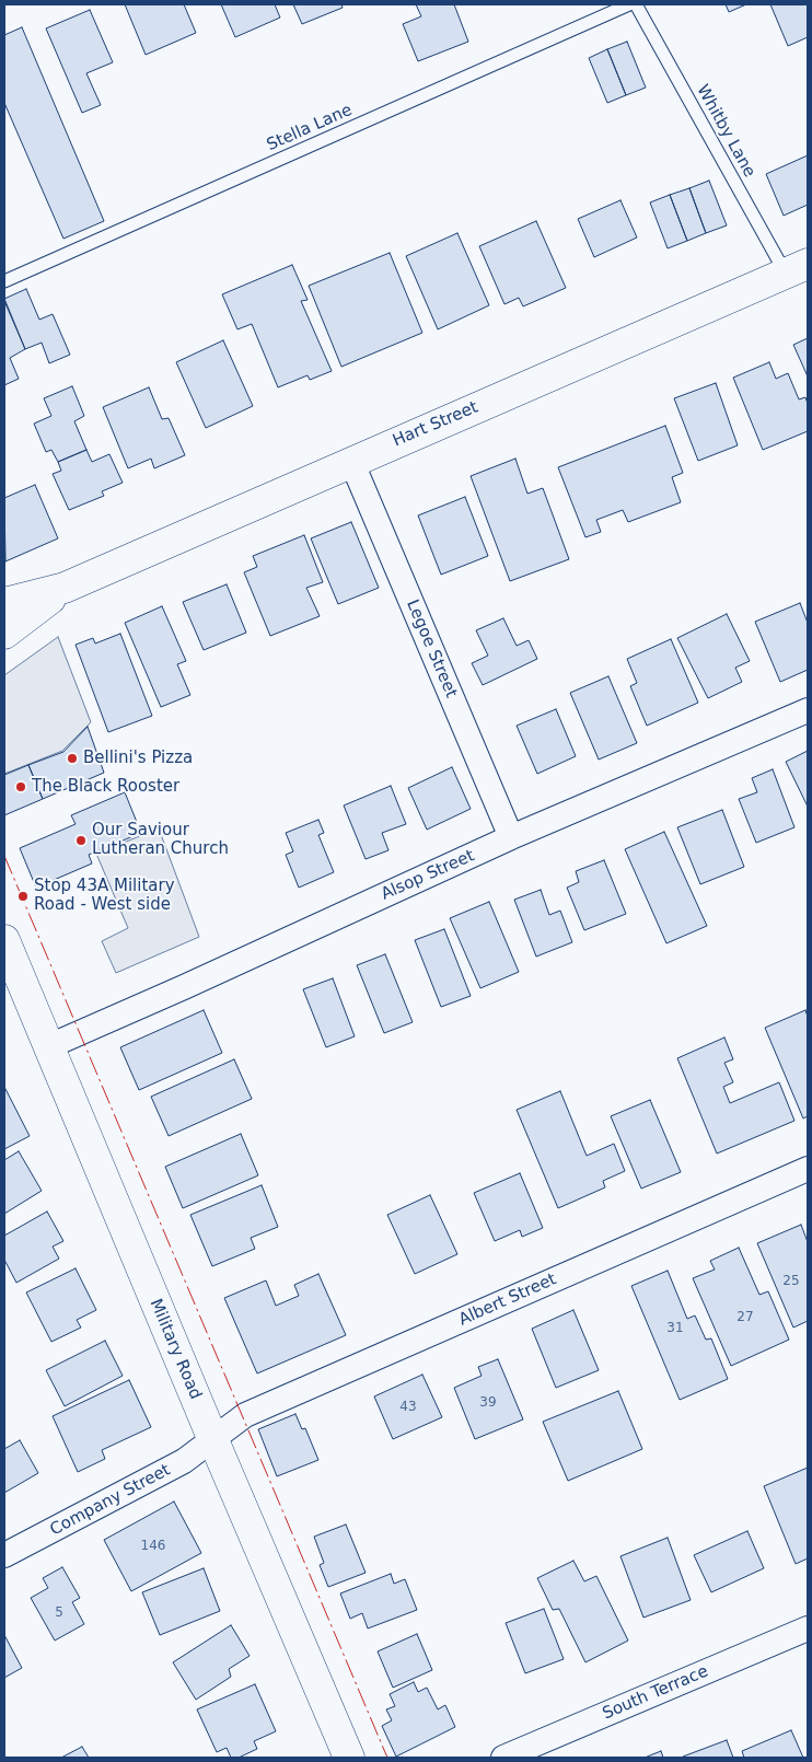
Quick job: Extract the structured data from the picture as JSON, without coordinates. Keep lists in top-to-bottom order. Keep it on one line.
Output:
{"streets":{"street":["Hart Street","Legoe Street","Alsop Street","Albert Street","Military Road","Company Street","South Terrace"],"lane":["Stella Lane","Whitby Lane"]},"crossings":[["Whitby Lane","Hart Street"],["Hart Street","Legoe Street"],["Legoe Street","Alsop Street"],["Alsop Street","Military Road"],["Albert Street","Military Road"],["Albert Street","Company Street"],["Military Road","Company Street"]],"places":["Bellini's Pizza","The Black Rooster","Our Saviour Lutheran Church","Stop 43A Military Road - West side"],"house_numbers":["25","27","31","39","43","146","5"]}
